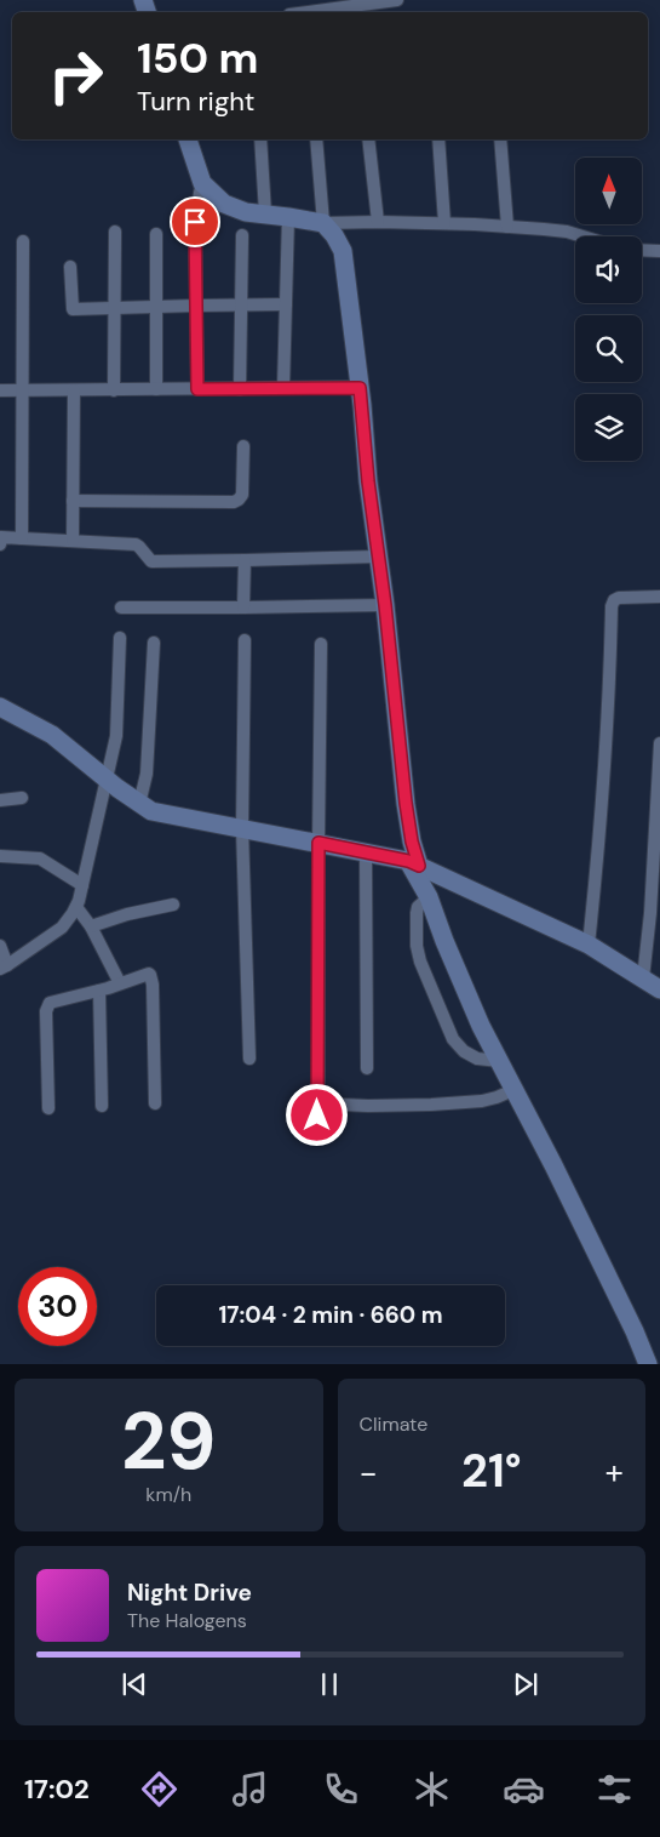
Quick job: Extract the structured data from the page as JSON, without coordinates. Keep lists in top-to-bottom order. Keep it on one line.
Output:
{"north":"top","page":{"turn":["150 m","Turn right"],"limit":"30","trip":"17:04 · 2 min · 660 m","tile":[["29","km/h"],"Climate"],"heat":["−","21°","+"],"song":["Night Drive","The Halogens"],"tabs":"17:02"}}
